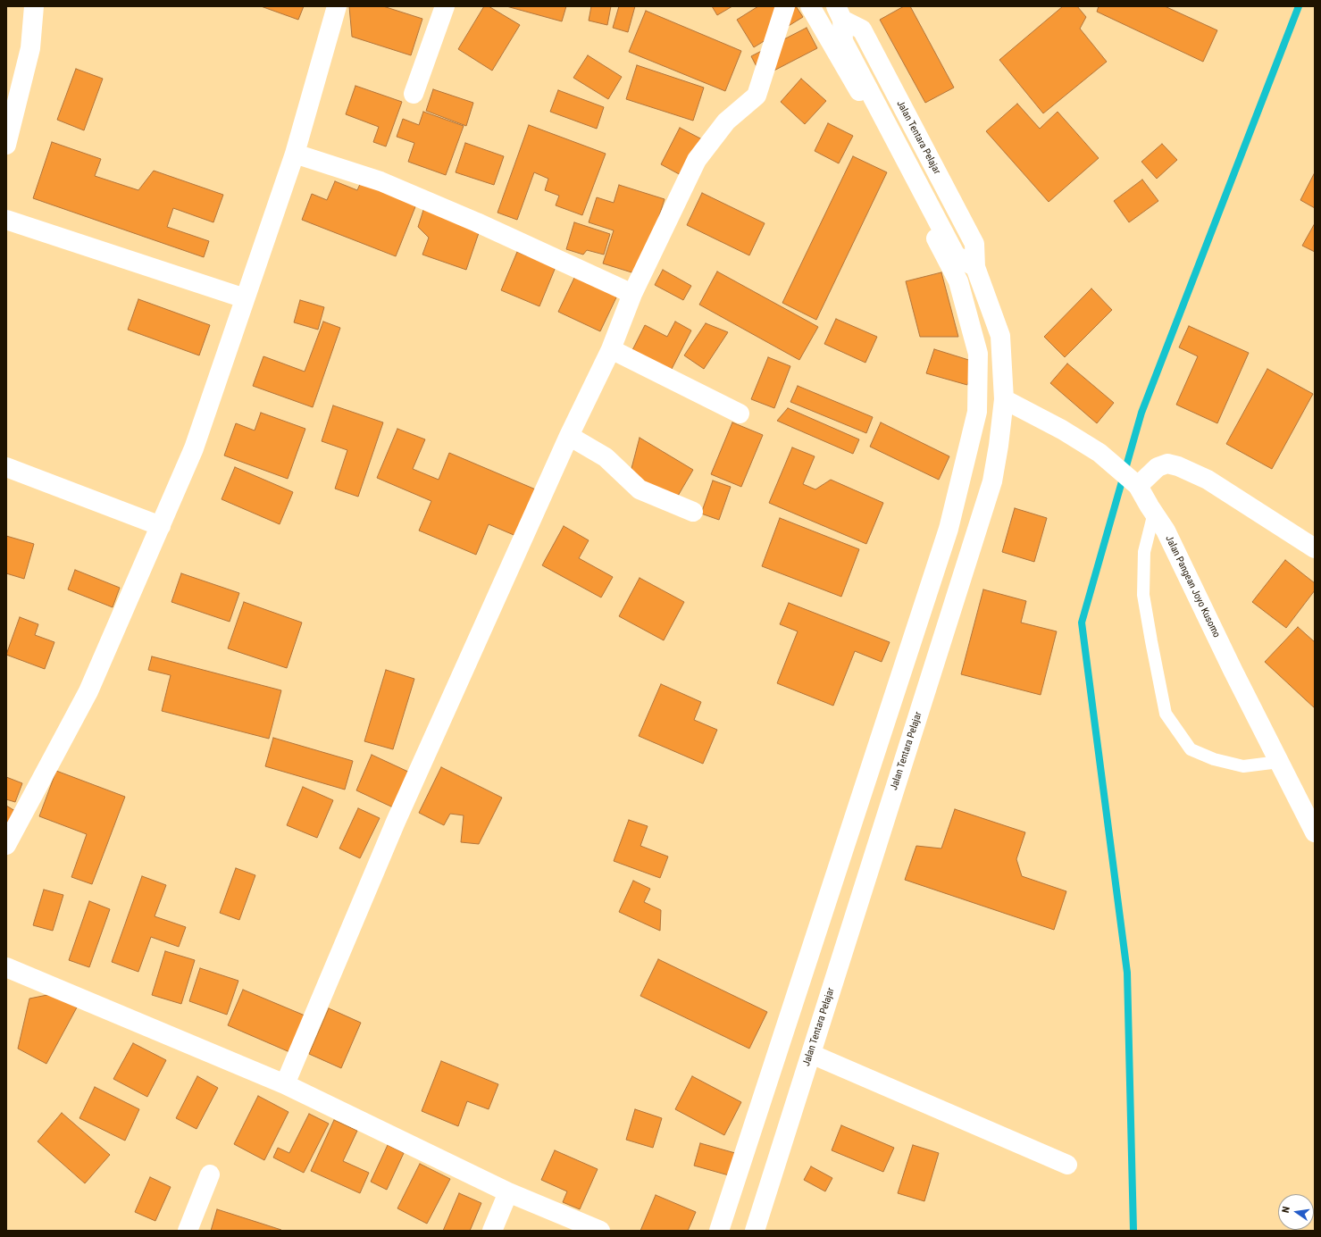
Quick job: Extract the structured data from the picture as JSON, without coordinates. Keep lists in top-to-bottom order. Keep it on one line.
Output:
{"streets":{"street":["Jalan Tentara Pelajar","Jalan Pangean Joyo Kusomo"]},"crossings":[["Jalan Tentara Pelajar","Jalan Pangean Joyo Kusomo"]],"north":"left"}
